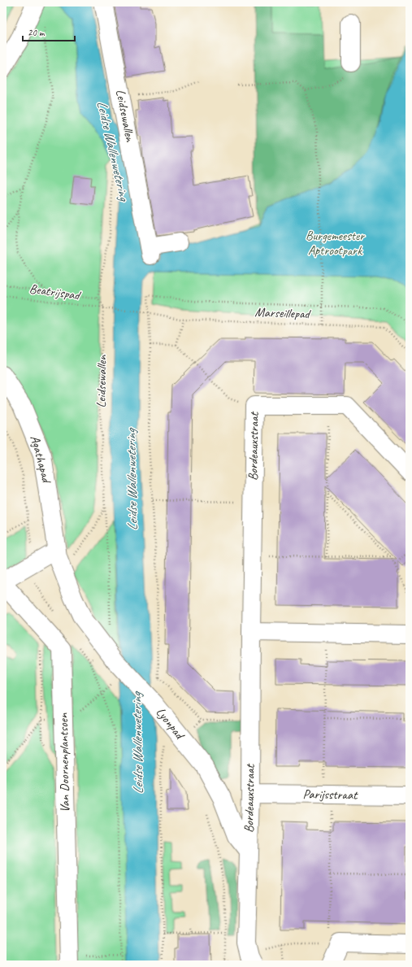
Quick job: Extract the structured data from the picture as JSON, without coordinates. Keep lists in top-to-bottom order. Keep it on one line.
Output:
{"streets":{"street":["Leidsewallen","Bordeauxstraat","Agathapad","Lyonpad","Van Doornenplantsoen","Parijsstraat"],"path":["Beatrijspad","Marseillepad"]},"crossings":[["Leidsewallen","Beatrijspad"],["Leidsewallen","Marseillepad"],["Beatrijspad","Marseillepad"],["Bordeauxstraat","Lyonpad"],["Bordeauxstraat","Parijsstraat"],["Agathapad","Lyonpad"]],"water":["Leidse Wallenwetering"],"parks":["Burgemeester Aptrootpark"],"scale_bar":"20 m"}
